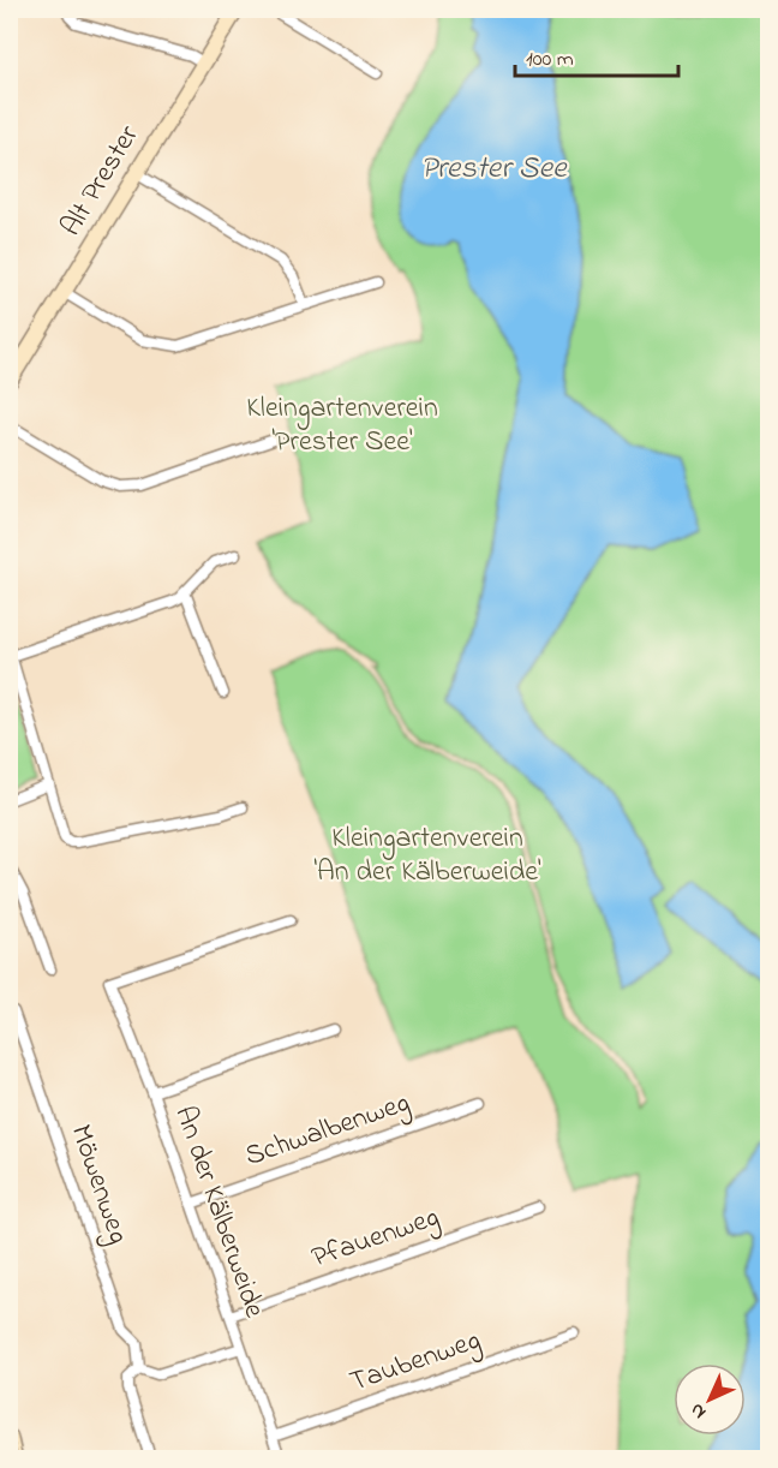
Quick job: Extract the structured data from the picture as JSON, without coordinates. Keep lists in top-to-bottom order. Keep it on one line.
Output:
{"streets":{"main road":["Alt Prester"],"street":["Schwalbenweg","Möwenweg","An der Kälberweide","Pfauenweg","Taubenweg"]},"crossings":[["Schwalbenweg","An der Kälberweide"],["An der Kälberweide","Pfauenweg"],["An der Kälberweide","Taubenweg"]],"water":["Prester See"],"parks":["Kleingartenverein 'Prester See'","Kleingartenverein 'An der Kälberweide'"],"scale_bar":"100 m","north":"bottom left"}
